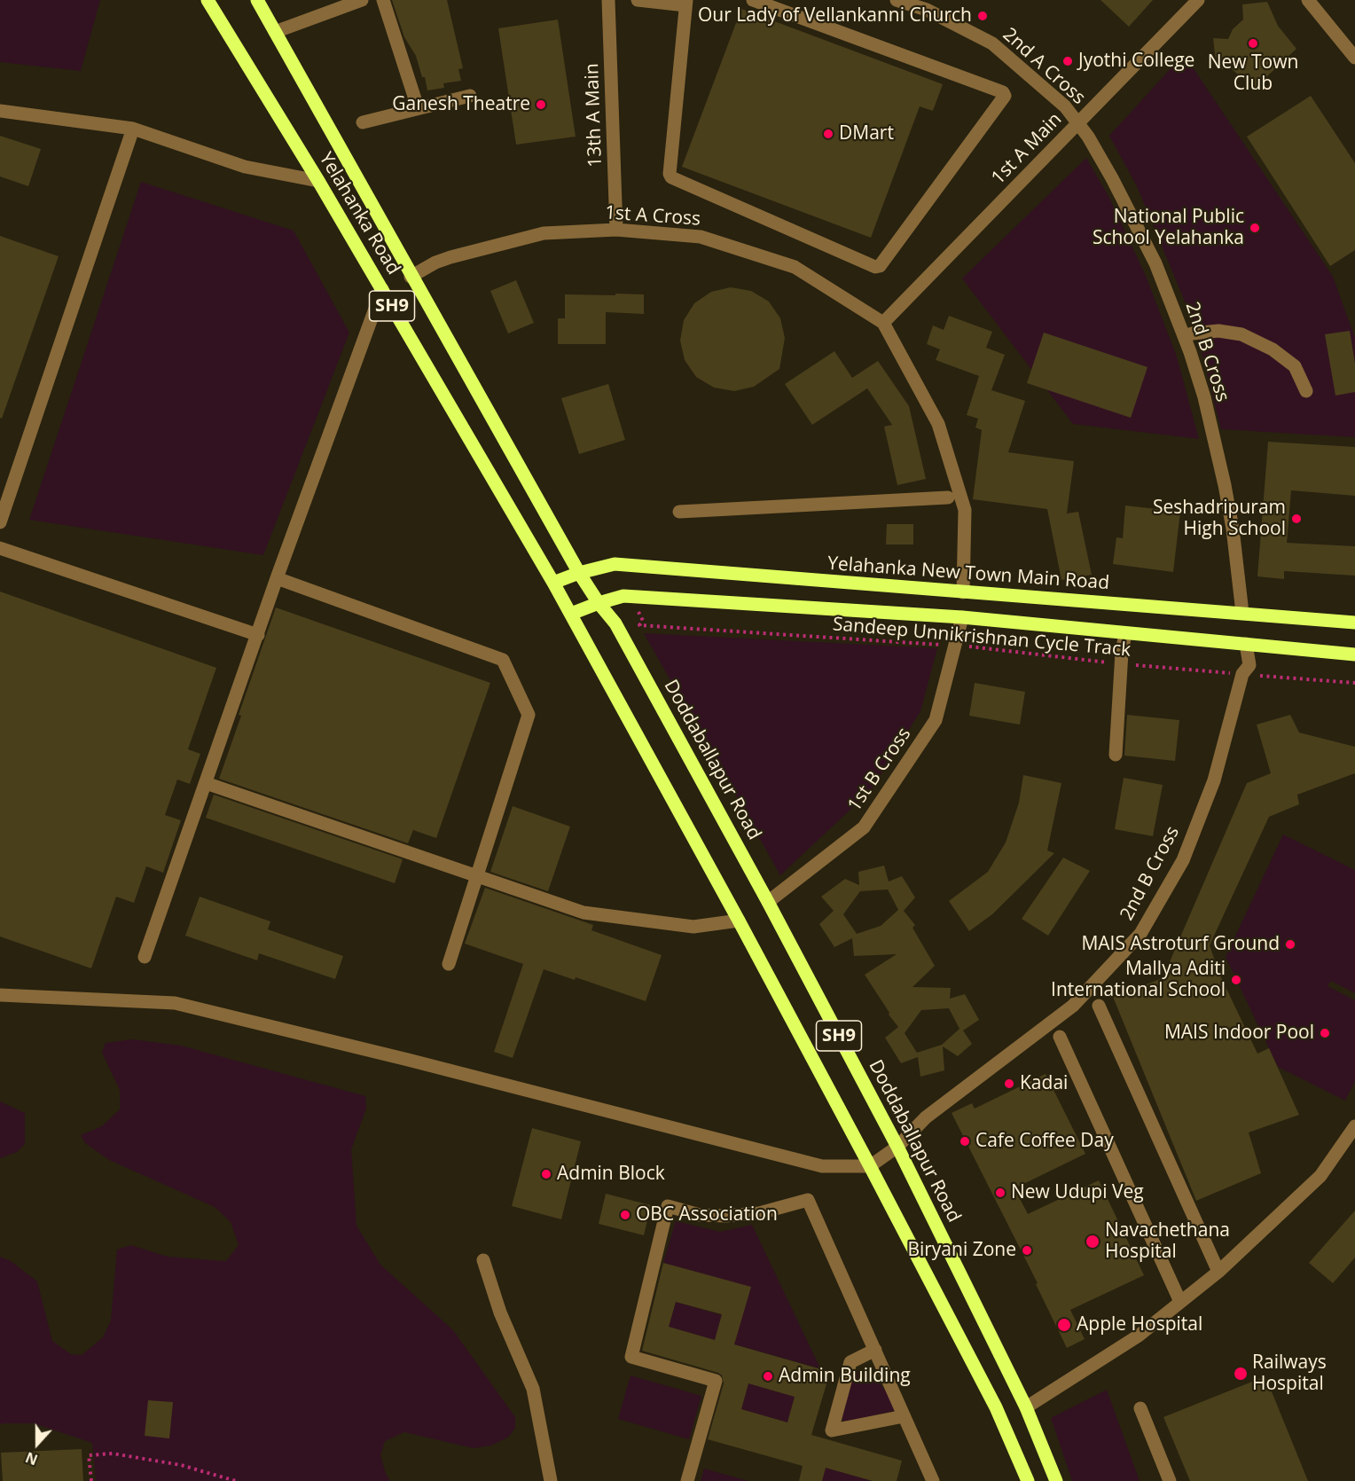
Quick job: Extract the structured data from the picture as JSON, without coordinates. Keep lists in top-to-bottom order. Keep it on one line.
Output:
{"streets":{"main road":["Yelahanka Road","SH9","Yelahanka New Town Main Road","Doddaballapur Road"],"street":["2nd A Cross","13th A Main","1st A Main","1st A Cross","2nd B Cross","1st B Cross"],"path":["Sandeep Unnikrishnan Cycle Track"]},"crossings":[["2nd A Cross","1st A Main"],["2nd A Cross","2nd B Cross"],["13th A Main","1st A Cross"],["1st A Main","1st A Cross"],["1st A Main","2nd B Cross"],["Yelahanka Road","1st A Cross"],["Yelahanka Road","SH9"],["Yelahanka Road","Yelahanka New Town Main Road"],["Yelahanka Road","Doddaballapur Road"],["SH9","2nd B Cross"],["2nd B Cross","Yelahanka New Town Main Road"],["2nd B Cross","Sandeep Unnikrishnan Cycle Track"],["2nd B Cross","Doddaballapur Road"],["Sandeep Unnikrishnan Cycle Track","1st B Cross"],["Doddaballapur Road","1st B Cross"]],"places":["Our Lady of Vellankanni Church","New Town Club","Jyothi College","Ganesh Theatre","DMart","National Public School Yelahanka","Seshadripuram High School","MAIS Astroturf Ground","Mallya Aditi International School","MAIS Indoor Pool","Kadai","Cafe Coffee Day","Admin Block","New Udupi Veg","OBC Association","Navachethana Hospital","Biryani Zone","Apple Hospital","Railways Hospital","Admin Building"],"north":"bottom"}
